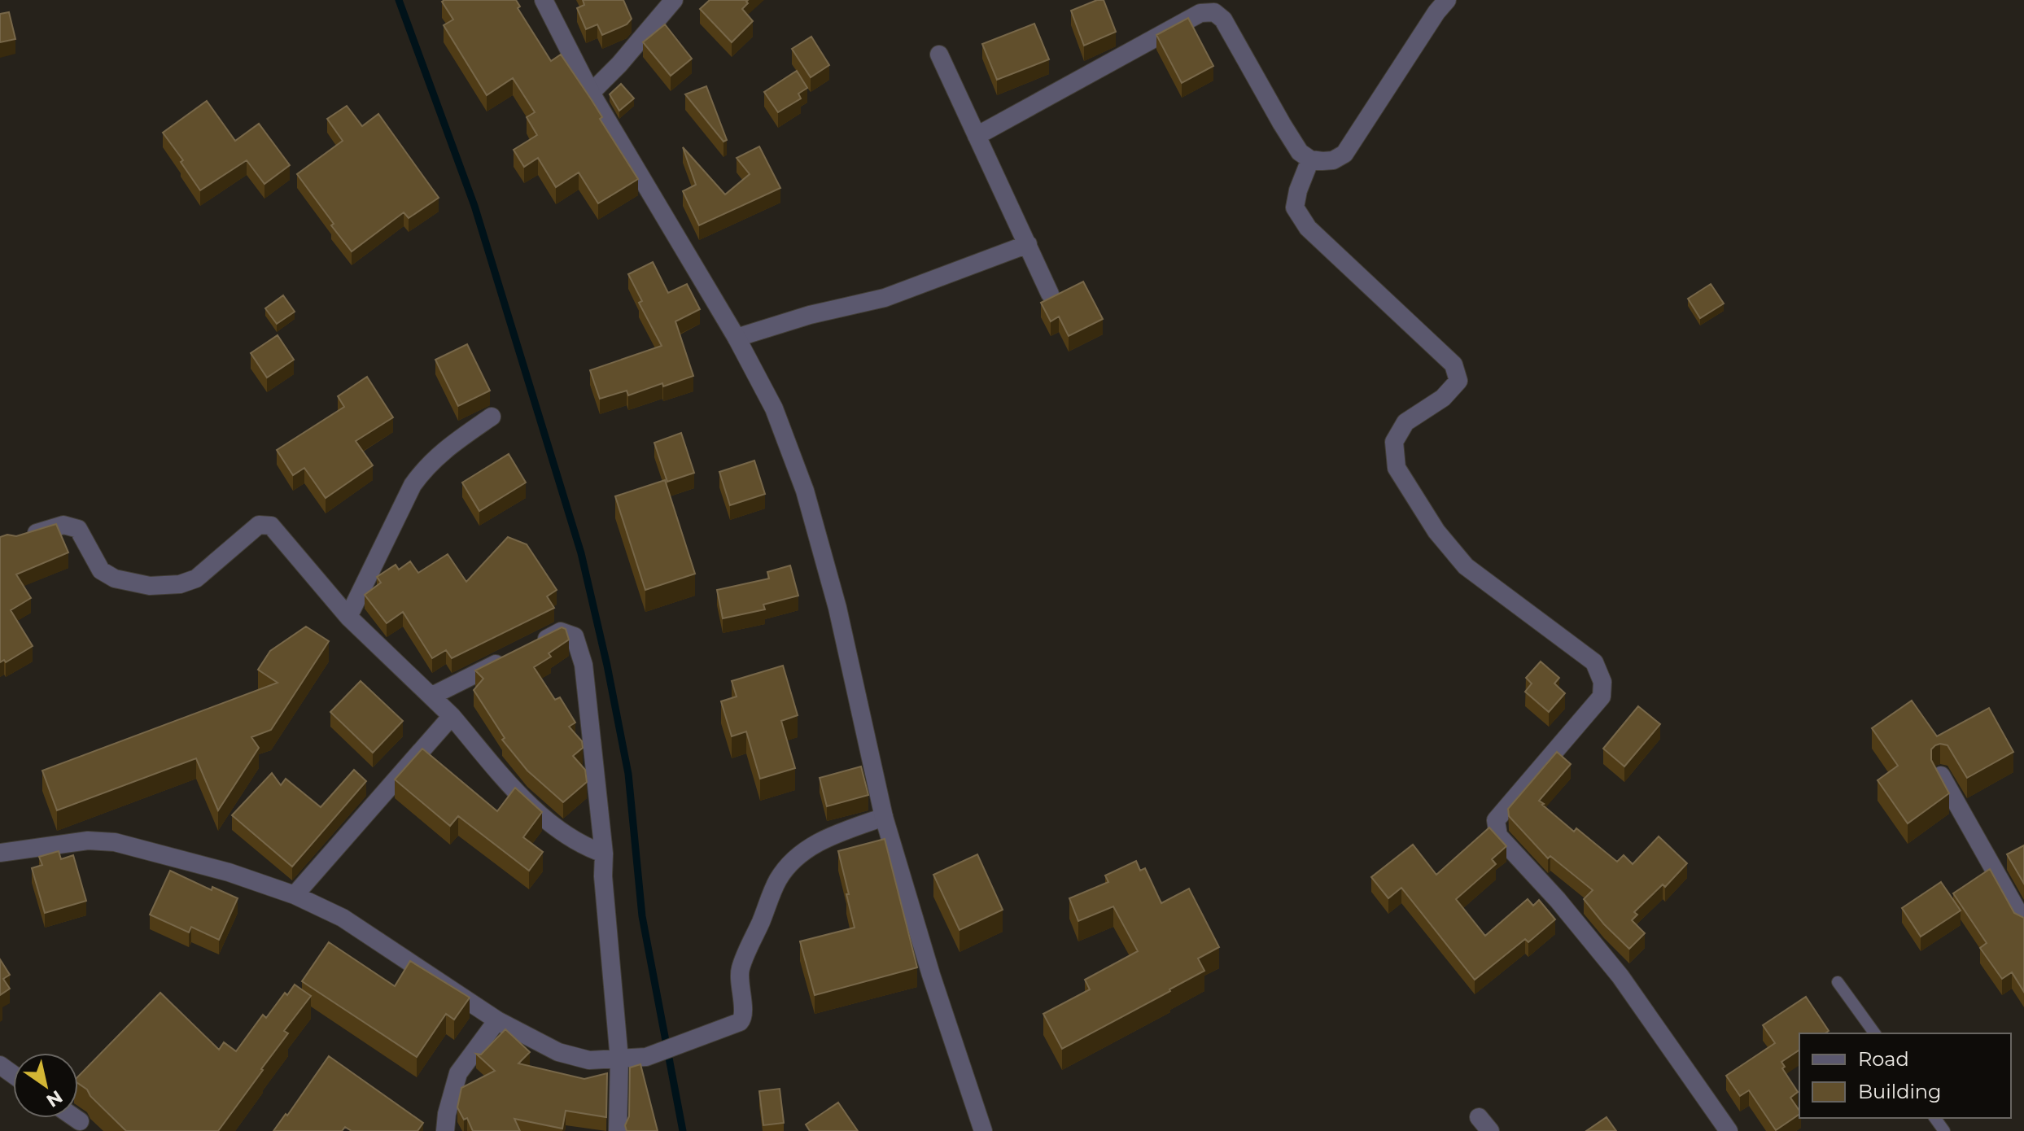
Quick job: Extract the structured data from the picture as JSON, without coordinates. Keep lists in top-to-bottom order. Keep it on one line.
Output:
{"legend":["Road","Building"],"north":"bottom right"}
